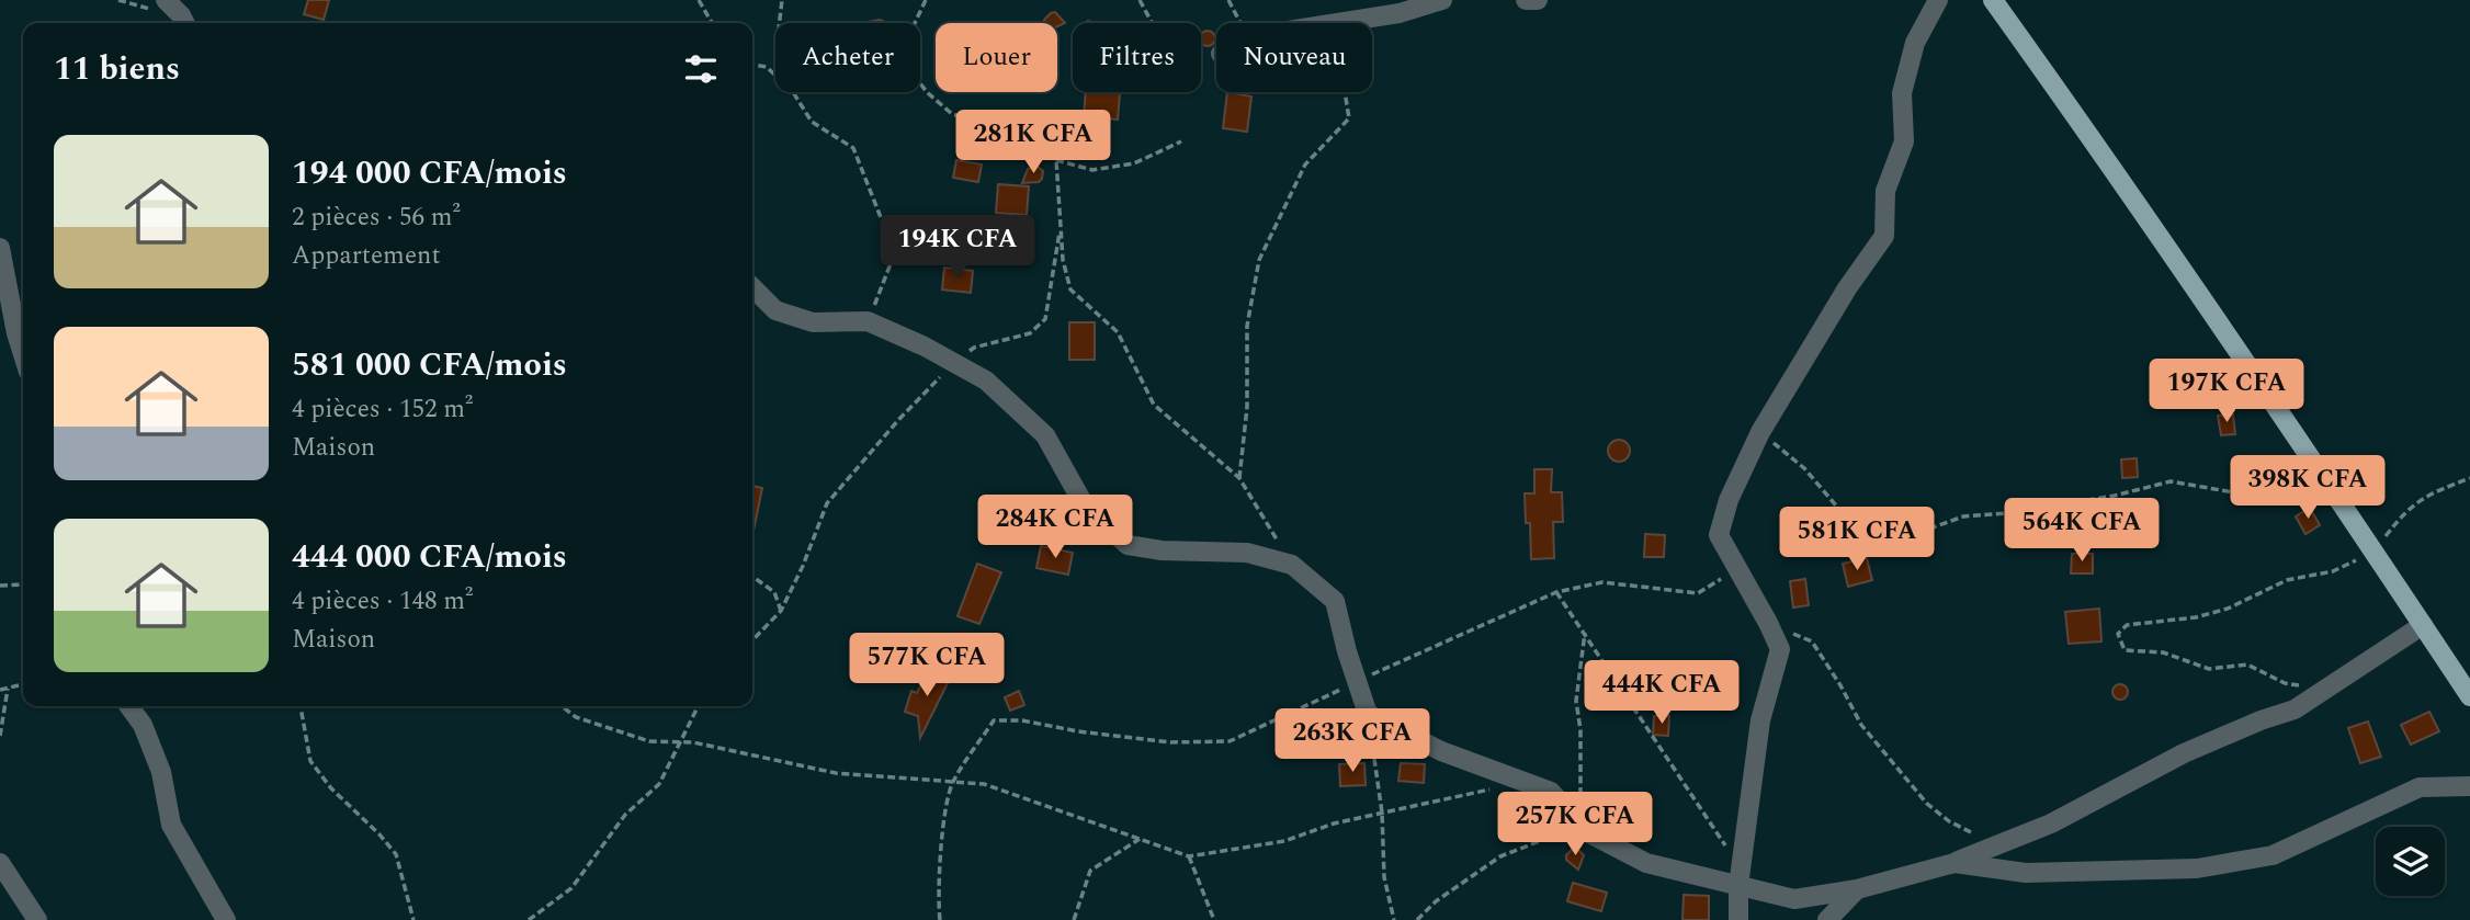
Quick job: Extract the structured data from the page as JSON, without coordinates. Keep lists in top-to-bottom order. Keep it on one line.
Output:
{"page":{"chip":["Acheter","Louer","Filtres","Nouveau"],"heading":"11 biens","price":["281K CFA","194K CFA","197K CFA","398K CFA","284K CFA","564K CFA","581K CFA","577K CFA","444K CFA","263K CFA","257K CFA"],"list":[{"name":"194 000 CFA/mois","note":"2 pièces · 56 m² · Appartement"},{"name":"581 000 CFA/mois","note":"4 pièces · 152 m² · Maison"},{"name":"444 000 CFA/mois","note":"4 pièces · 148 m² · Maison"}]}}
